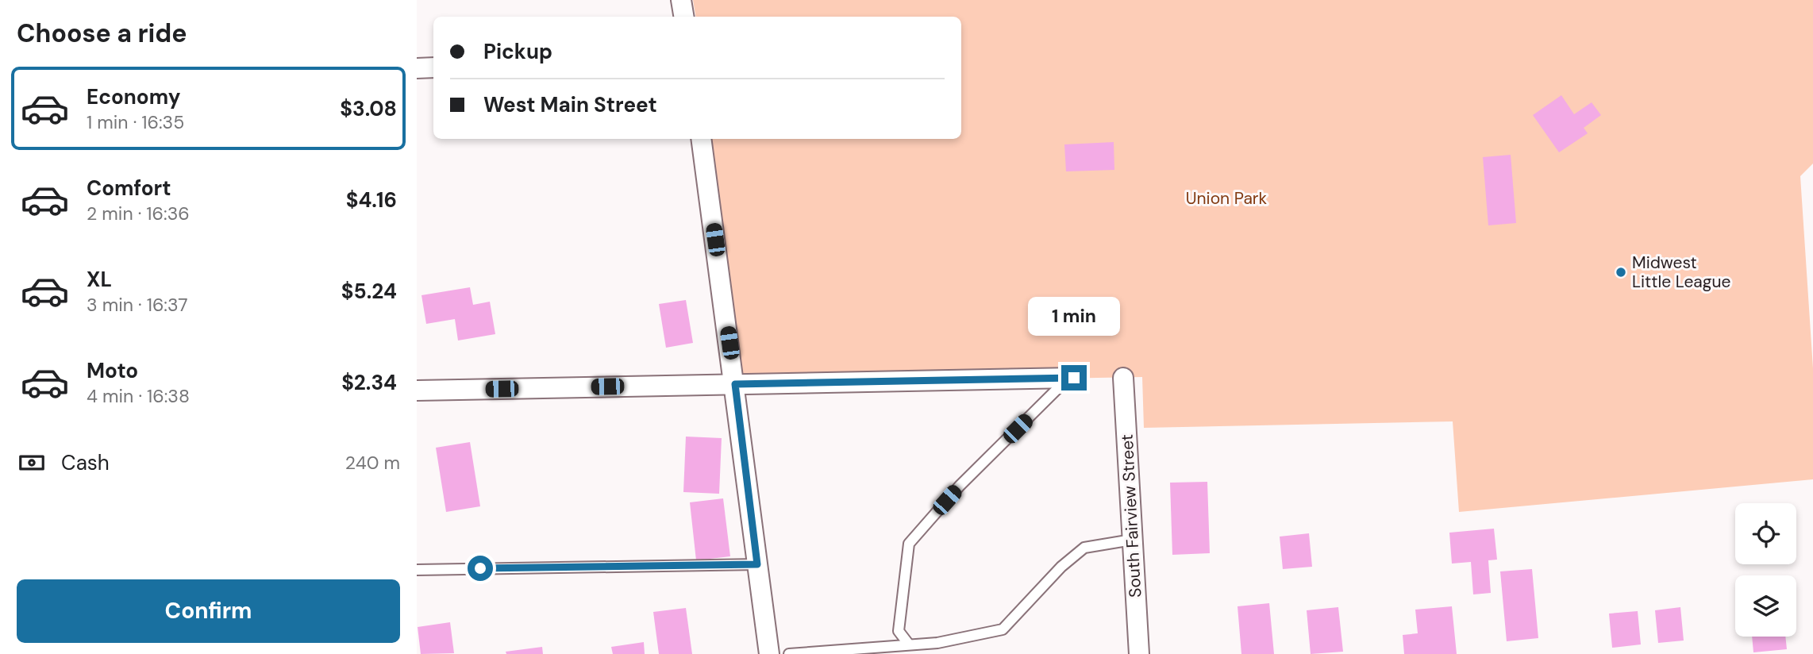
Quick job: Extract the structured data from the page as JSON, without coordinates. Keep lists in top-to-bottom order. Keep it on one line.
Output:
{"streets":{"street":["South Fairview Street"]},"parks":["Union Park"],"places":["Midwest Little League"],"page":{"heading":"Choose a ride","banner":["Pickup","West Main Street"],"list":[{"name":"Economy","note":"1 min · 16:35","value":"$3.08"},{"name":"Comfort","note":"2 min · 16:36","value":"$4.16"},{"name":"XL","note":"3 min · 16:37","value":"$5.24"},{"name":"Moto","note":"4 min · 16:38","value":"$2.34"}],"bubble":"1 min","pay":["Cash","240 m"],"buttons":"Confirm"}}
